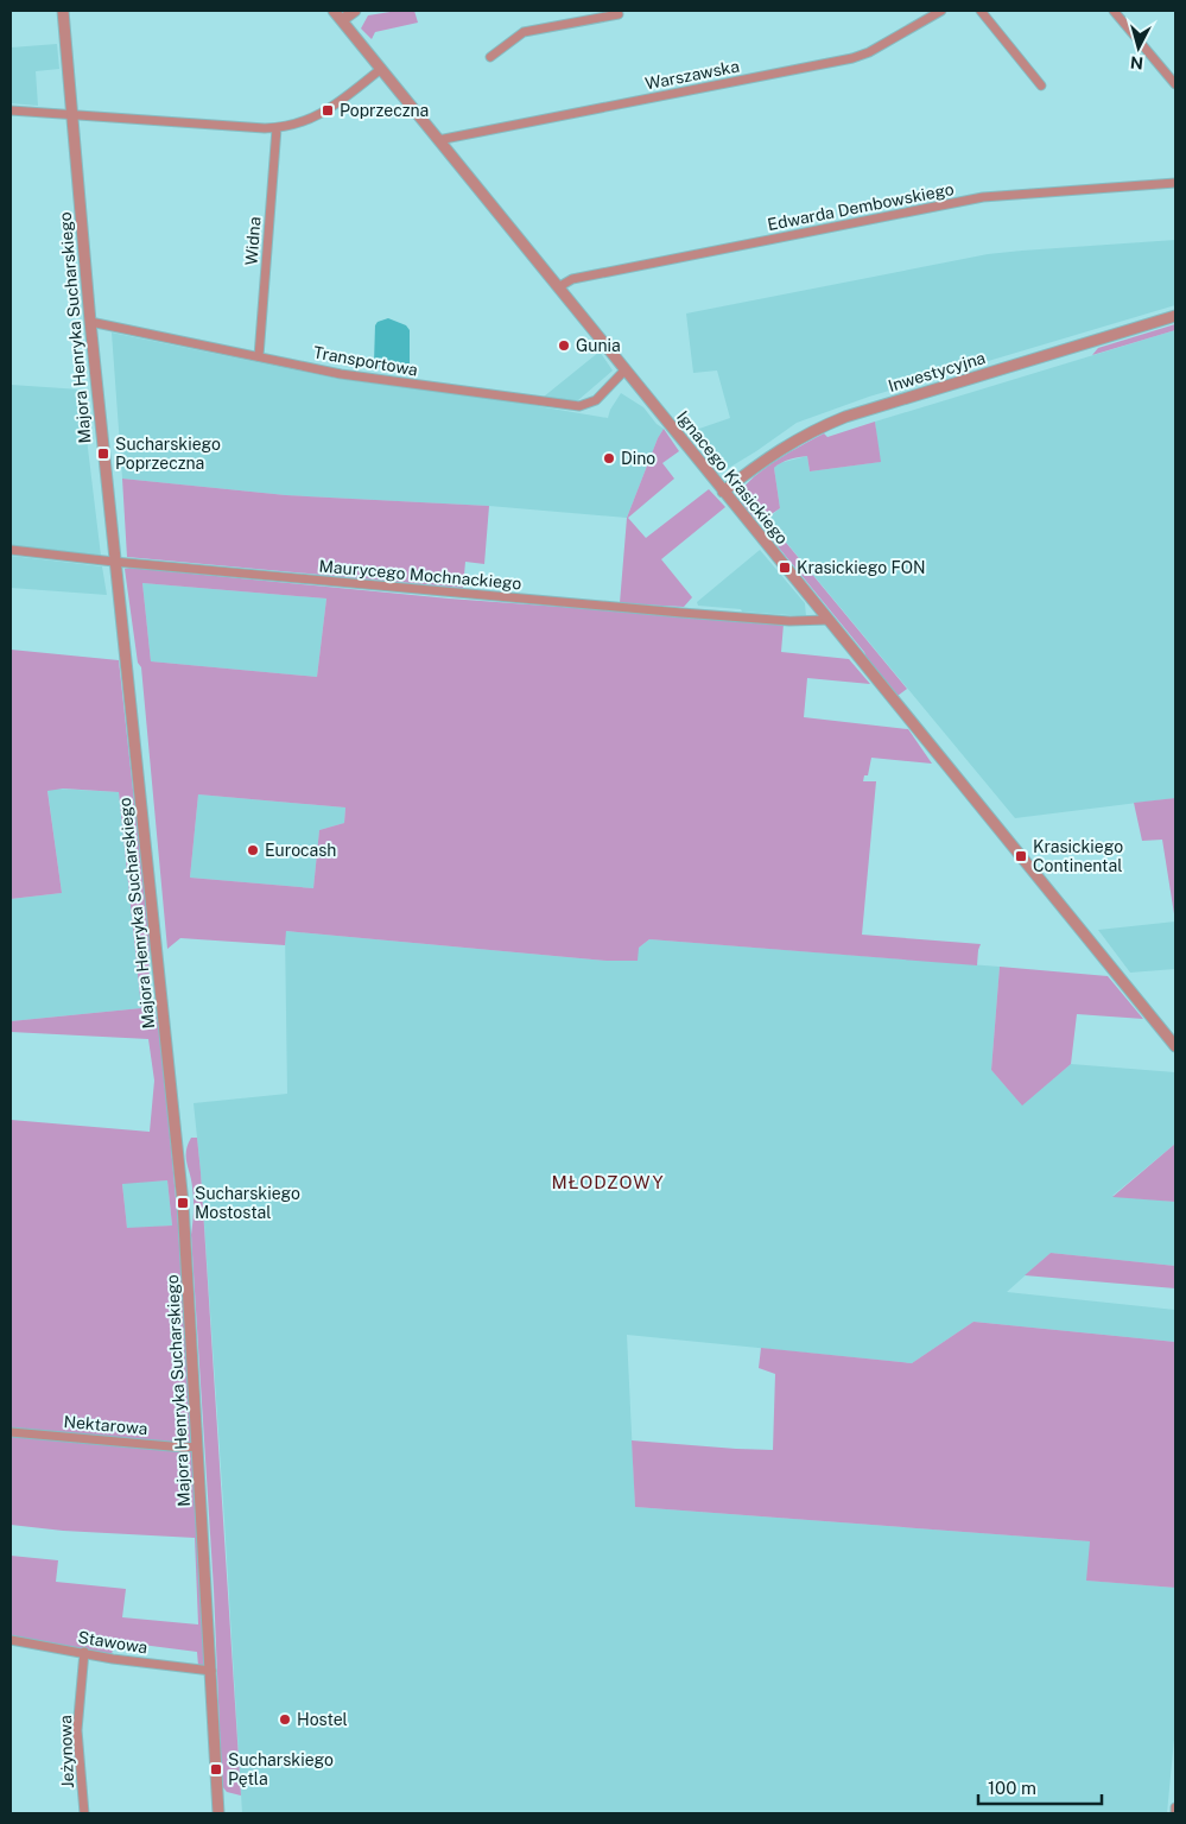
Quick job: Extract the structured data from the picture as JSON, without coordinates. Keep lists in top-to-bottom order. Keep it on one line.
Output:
{"streets":{"street":["Warszawska","Edwarda Dembowskiego","Widna","Majora Henryka Sucharskiego","Transportowa","Inwestycyjna","Ignacego Krasickiego","Maurycego Mochnackiego","Nektarowa","Stawowa","Jeżynowa"]},"crossings":[["Warszawska","Ignacego Krasickiego"],["Edwarda Dembowskiego","Ignacego Krasickiego"],["Widna","Transportowa"],["Majora Henryka Sucharskiego","Transportowa"],["Majora Henryka Sucharskiego","Maurycego Mochnackiego"],["Majora Henryka Sucharskiego","Nektarowa"],["Majora Henryka Sucharskiego","Stawowa"],["Transportowa","Ignacego Krasickiego"],["Inwestycyjna","Ignacego Krasickiego"],["Ignacego Krasickiego","Maurycego Mochnackiego"],["Stawowa","Jeżynowa"]],"districts":["MŁODZOWY"],"places":{"transit":["Poprzeczna","Sucharskiego Poprzeczna","Krasickiego FON","Krasickiego Continental","Sucharskiego Mostostal","Sucharskiego Pętla"],"other":["Gunia","Dino","Eurocash","Hostel"]},"scale_bar":"100 m","north":"bottom"}
